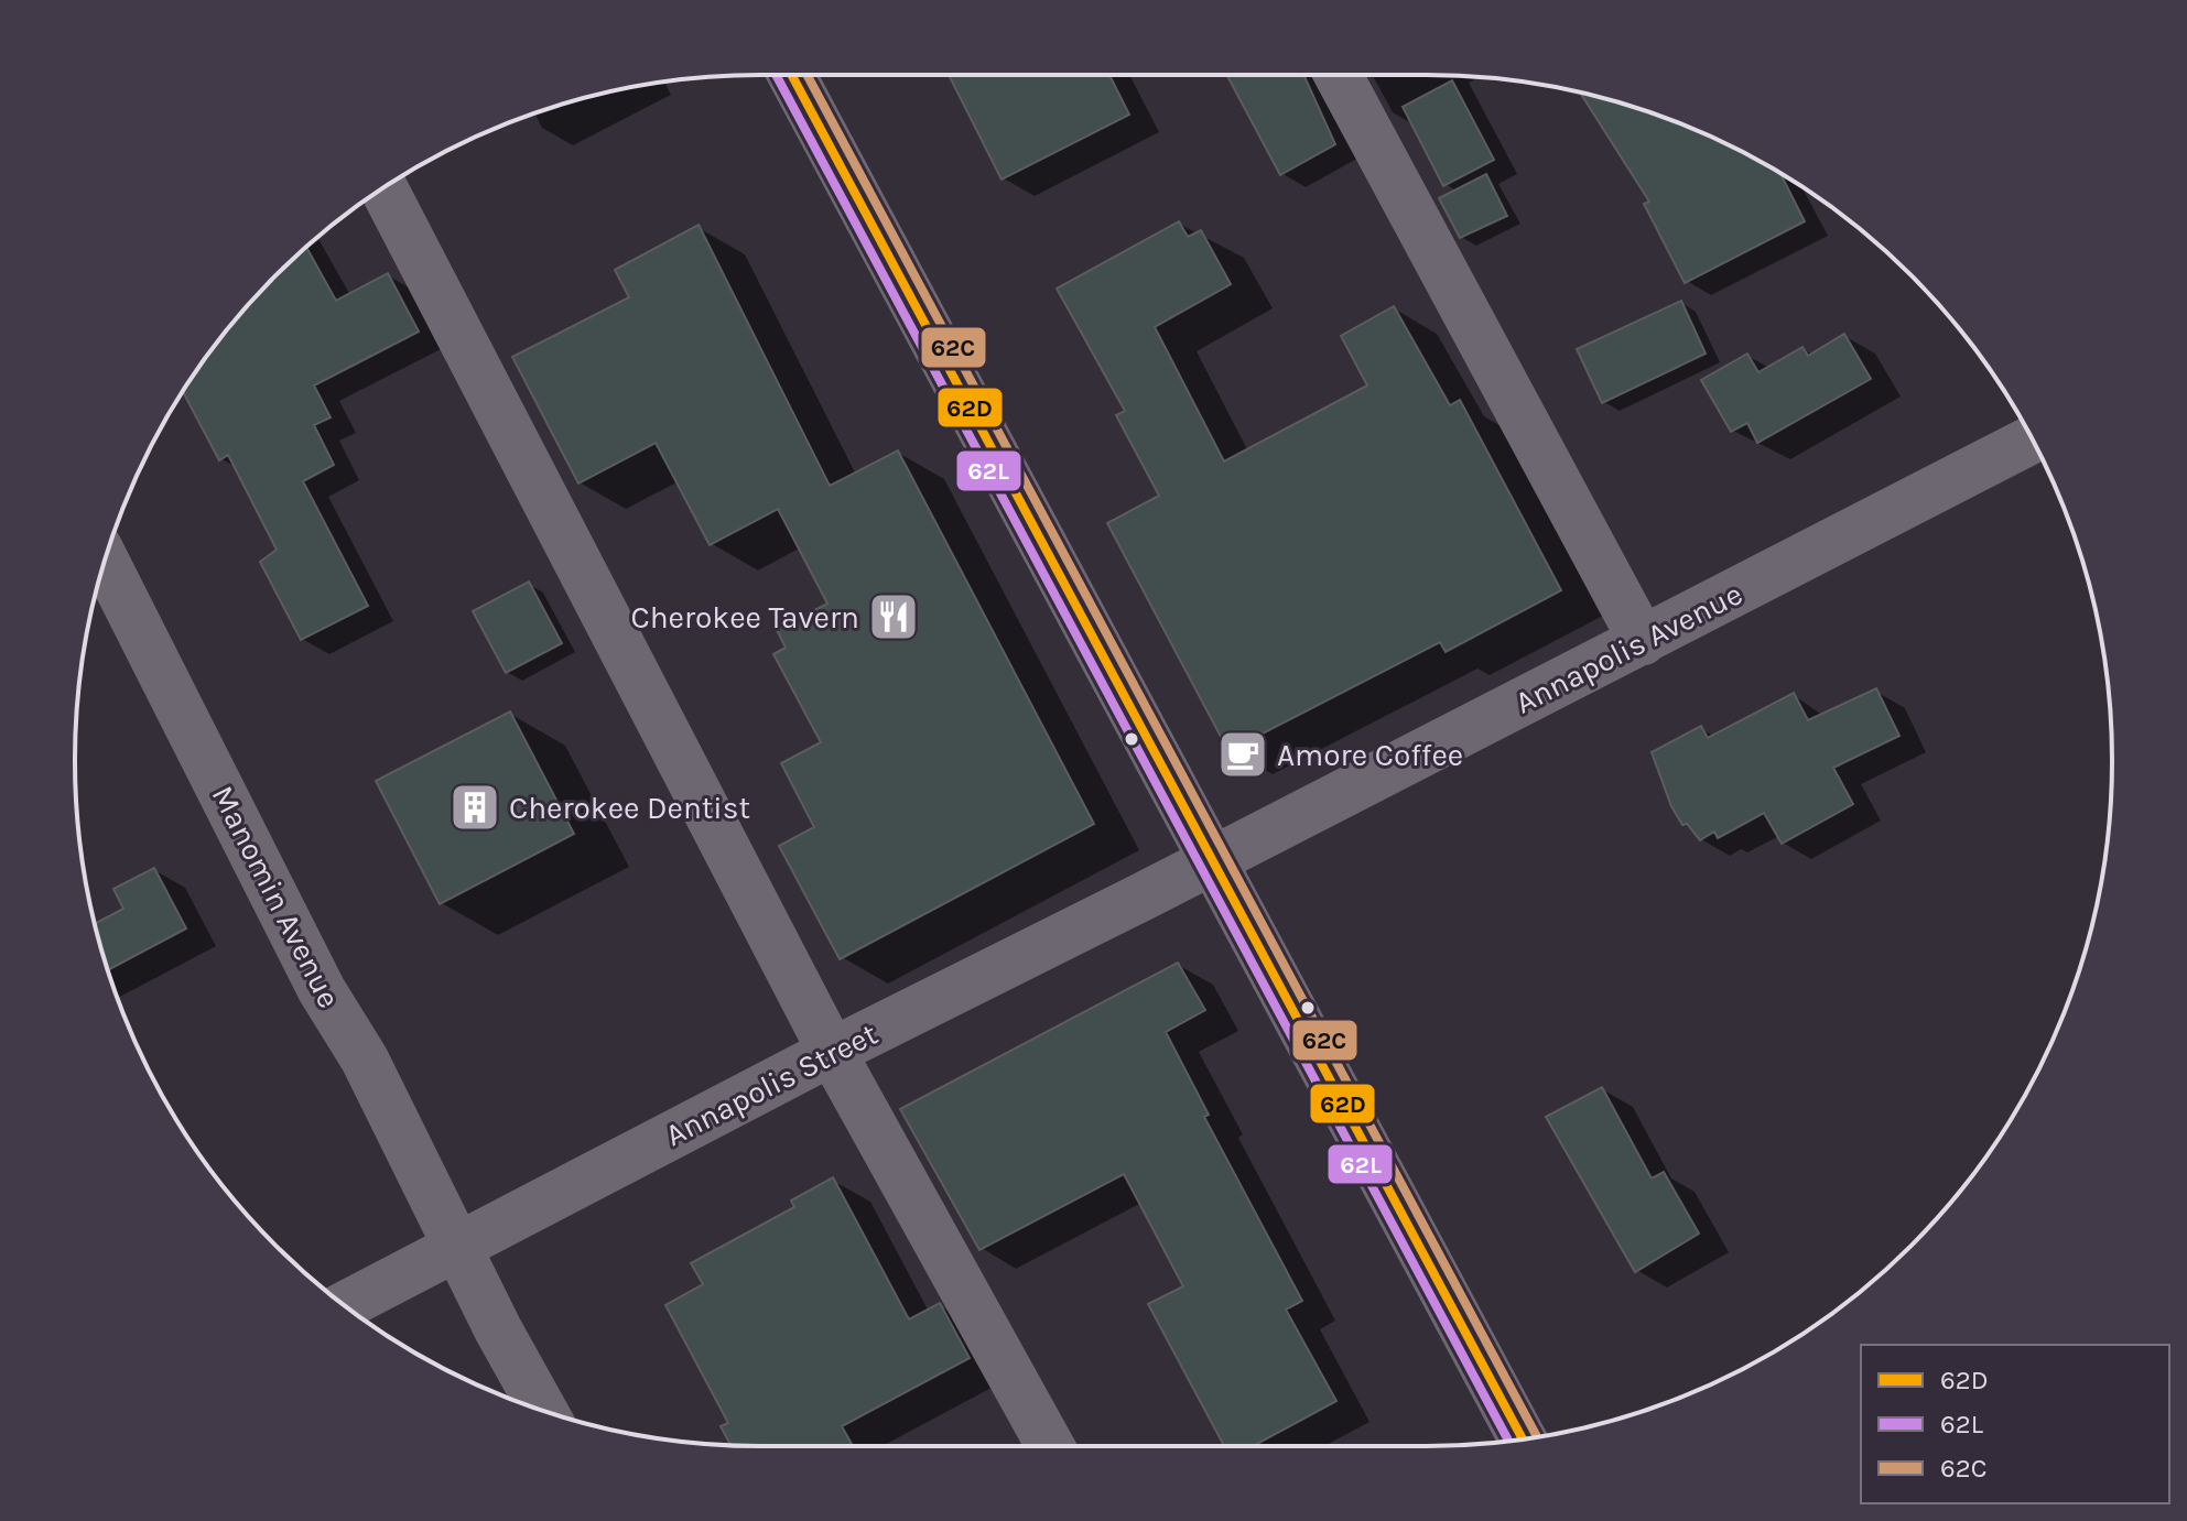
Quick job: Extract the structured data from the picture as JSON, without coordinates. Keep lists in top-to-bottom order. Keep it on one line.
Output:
{"streets":{"street":["Annapolis Avenue","Manomin Avenue","Annapolis Street"]},"crossings":[["Annapolis Avenue","Annapolis Street"],["Manomin Avenue","Annapolis Street"]],"places":{"restaurant":["Cherokee Tavern"],"cafe":["Amore Coffee"],"building":["Cherokee Dentist"]},"lines":["transit line 62D","transit line 62L","transit line 62C"],"legend":["62D","62L","62C"]}
